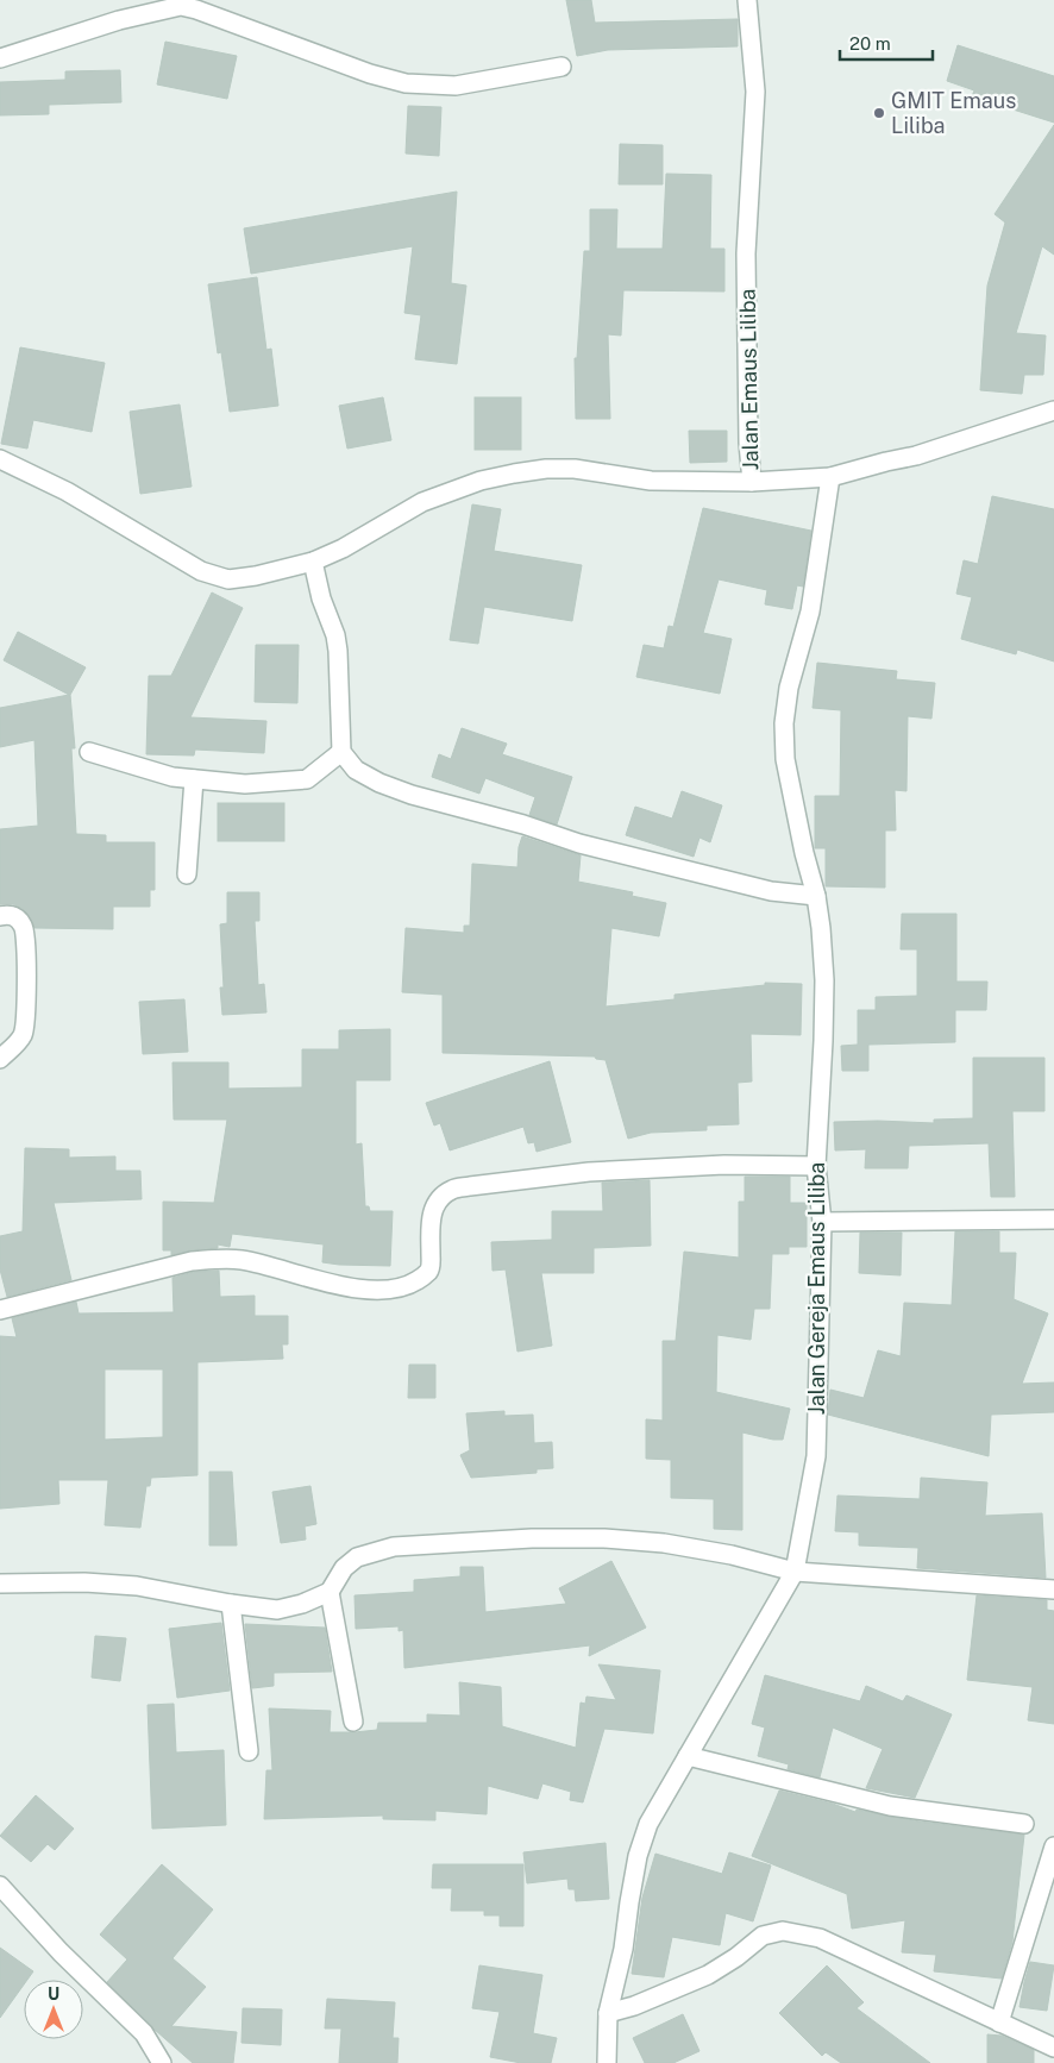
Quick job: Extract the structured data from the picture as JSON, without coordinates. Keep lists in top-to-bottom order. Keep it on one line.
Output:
{"streets":{"street":["Jalan Emaus Liliba","Jalan Gereja Emaus Liliba"]},"crossings":[["Jalan Emaus Liliba","Jalan Gereja Emaus Liliba"]],"places":["GMIT Emaus Liliba"],"scale_bar":"20 m","north":"top"}
